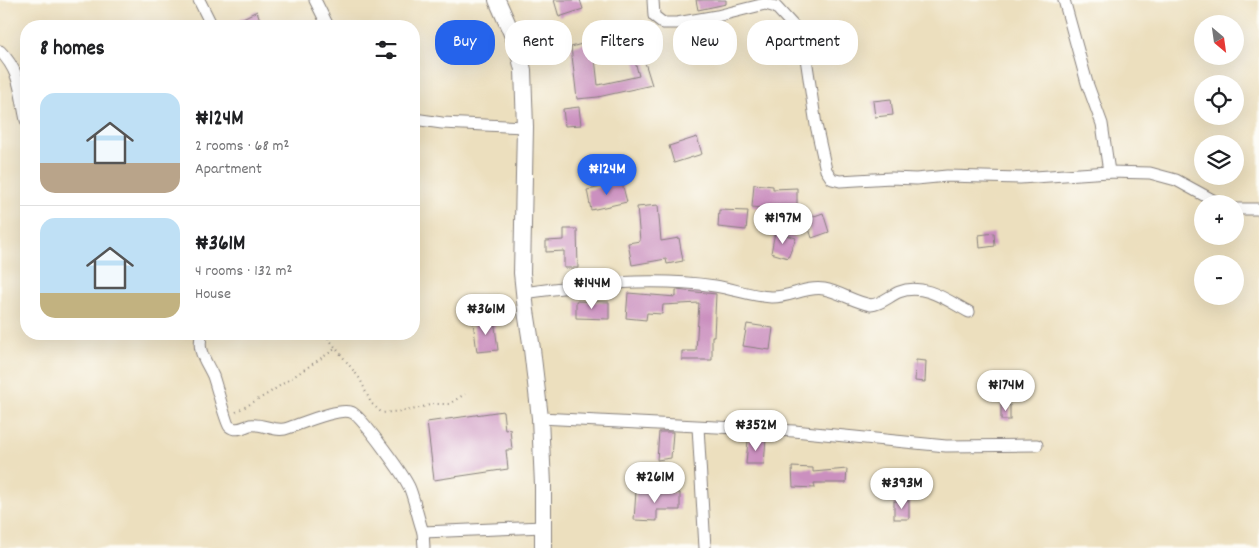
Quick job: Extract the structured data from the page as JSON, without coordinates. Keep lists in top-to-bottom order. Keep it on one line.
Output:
{"north":"bottom right","page":{"map_buttons":["+","−"],"chip":["Buy","Rent","Filters","New","Apartment"],"heading":"8 homes","list":[{"name":"₦124M","note":"2 rooms · 68 m² · Apartment"},{"name":"₦361M","note":"4 rooms · 132 m² · House"}],"price":["₦124M","₦197M","₦144M","₦361M","₦174M","₦352M","₦261M","₦393M"]}}
